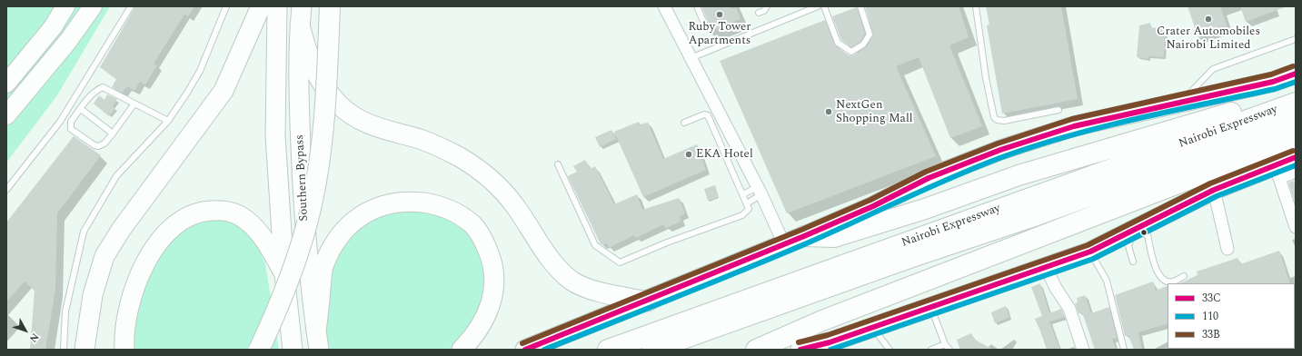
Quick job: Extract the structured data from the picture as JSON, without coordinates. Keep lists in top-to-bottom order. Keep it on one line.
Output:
{"streets":{"highway":["Nairobi Expressway","Southern Bypass"]},"places":["Ruby Tower Apartments","Crater Automobiles Nairobi Limited","NextGen Shopping Mall","EKA Hotel"],"lines":["transit line 33B","transit line 33C","transit line 110"],"legend":["33C","110","33B"],"north":"bottom right"}
